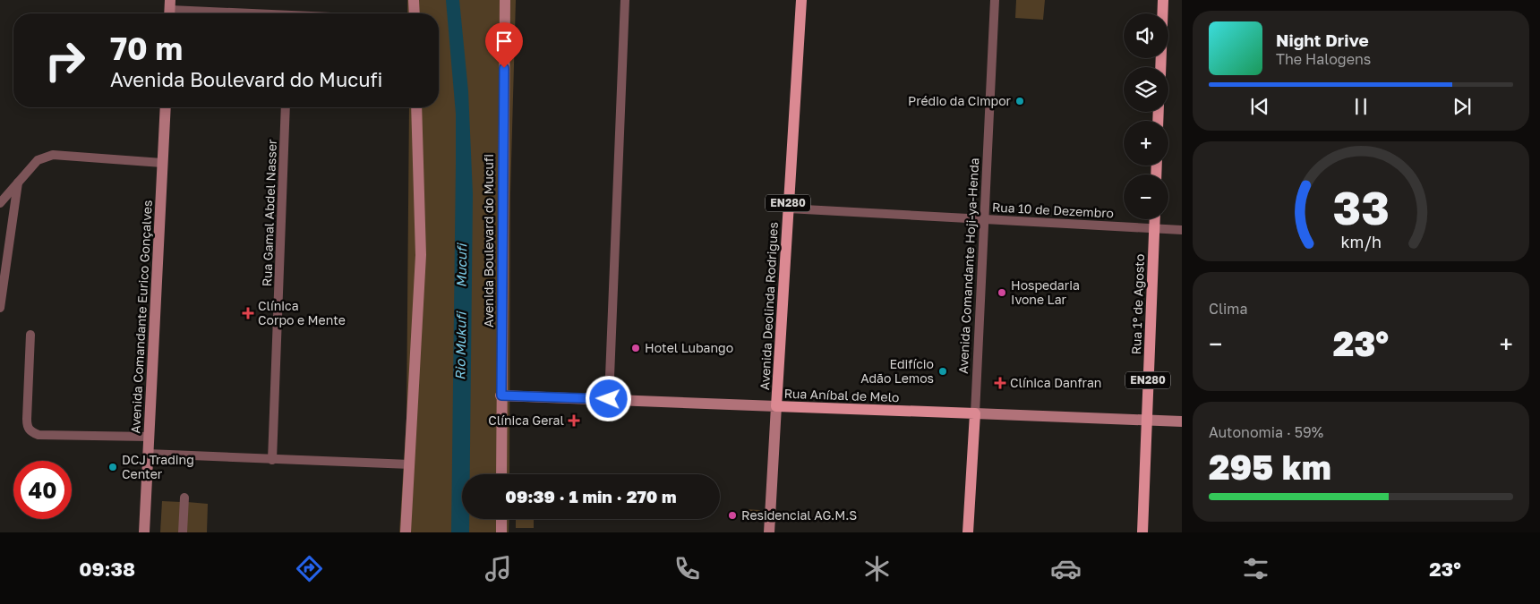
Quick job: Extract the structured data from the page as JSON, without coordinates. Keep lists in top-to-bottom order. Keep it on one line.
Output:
{"streets":{"main road":["EN280","Avenida Comandante Hoji-ya-Henda","Rua 1º de Agosto","Avenida Deolinda Rodrigues","Rua Aníbal de Melo"],"street":["Rua 10 de Dezembro","Rua Gamal Abdel Nasser","Avenida Boulevard do Mucufi","Avenida Comandante Eurico Gonçalves"]},"crossings":[["Rua 10 de Dezembro","Avenida Comandante Hoji-ya-Henda"],["Rua 10 de Dezembro","Rua 1º de Agosto"],["Rua 10 de Dezembro","Avenida Deolinda Rodrigues"],["Avenida Boulevard do Mucufi","Rua Aníbal de Melo"],["Avenida Comandante Hoji-ya-Henda","Rua Aníbal de Melo"],["Rua 1º de Agosto","Rua Aníbal de Melo"],["Avenida Deolinda Rodrigues","Rua Aníbal de Melo"]],"water":["Mucufi","Rio Mukufi"],"places":{"other":["Prédio da Cimpor","Hospedaria Ivone Lar","Hotel Lubango","Edifício Adão Lemos","DCJ Trading Center","Residencial AG.M.S"],"health":["Clínica Corpo e Mente","Clínica Danfran","Clínica Geral"]},"page":{"map_buttons":["+","−"],"turn":["70 m","Avenida Boulevard do Mucufi"],"song":["Night Drive","The Halogens"],"tile":["Clima",["Autonomia · 59%","295 km"]],"heat":["−","23°","+"],"limit":"40","trip":"09:39 · 1 min · 270 m","tabs":["09:38","23°"],"gauge":["33","km/h"]}}
